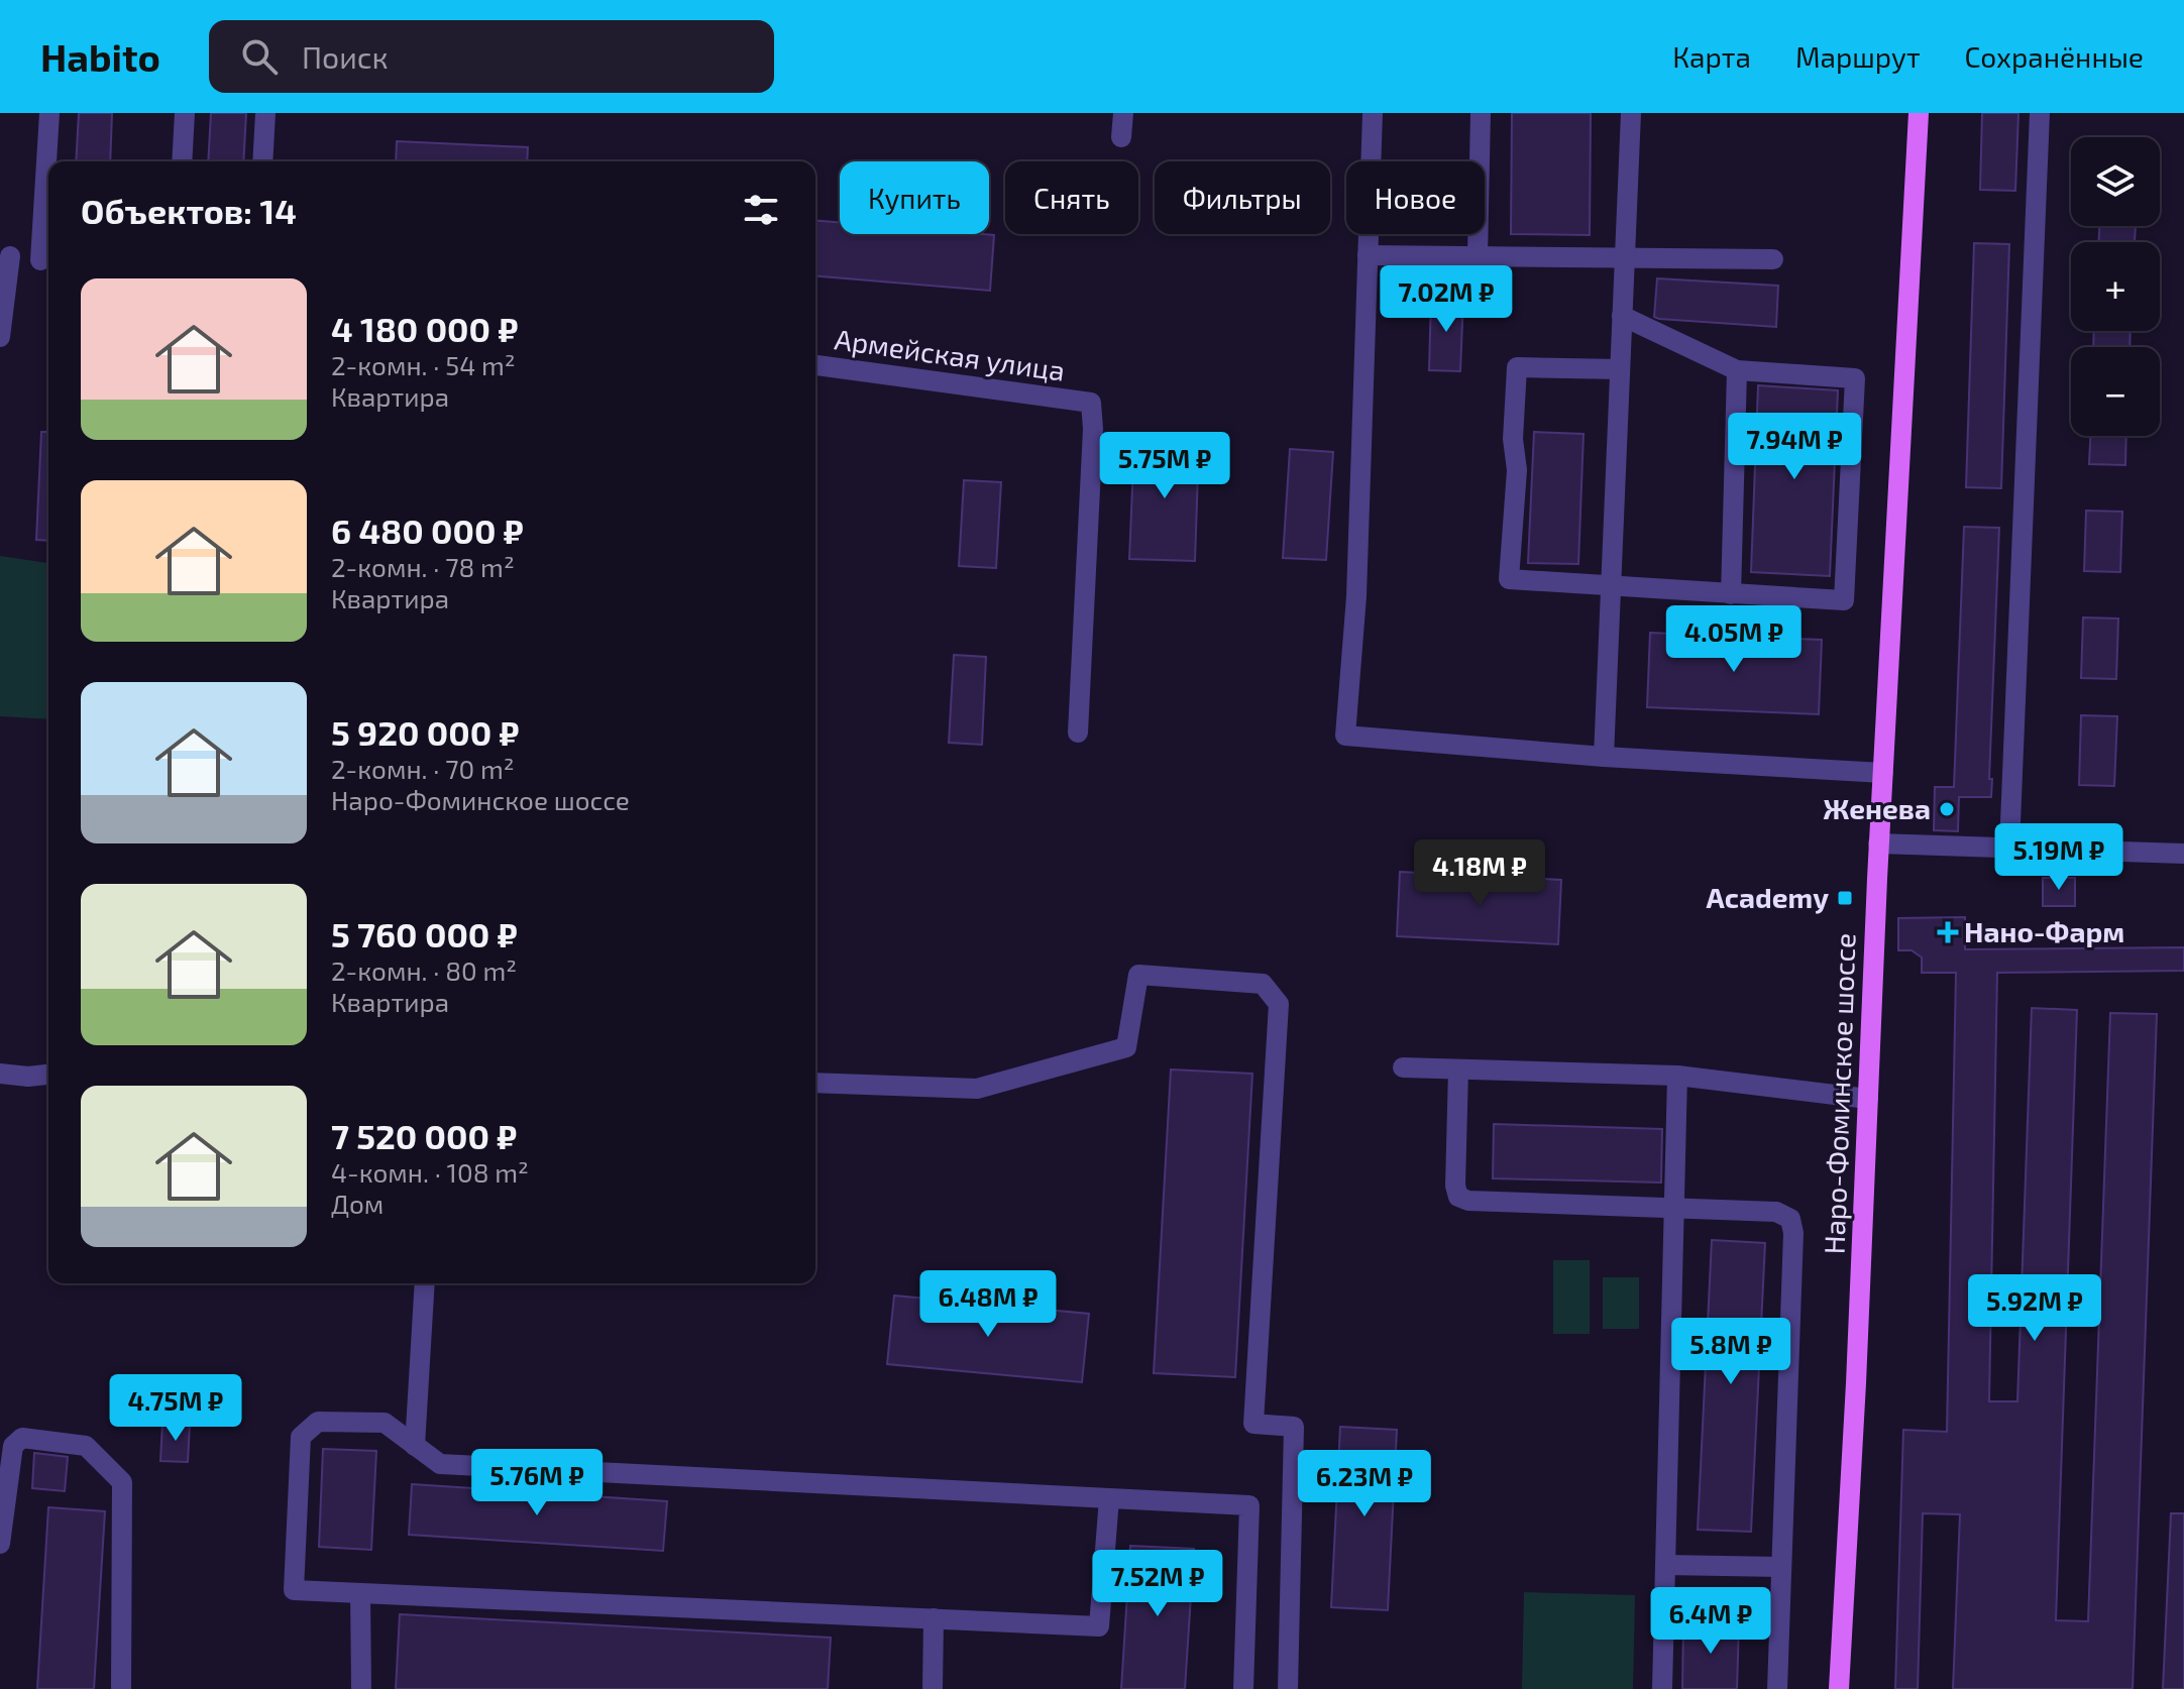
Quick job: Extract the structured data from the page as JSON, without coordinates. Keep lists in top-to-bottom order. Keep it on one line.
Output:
{"streets":{"main road":["Наро-Фоминское шоссе"],"street":["Армейская улица"]},"places":{"other":["Женева"],"transit":["Academy"],"health":["Нано-Фарм"]},"page":{"header":"Habito","search":"Поиск","nav":["Карта","Маршрут","Сохранённые"],"map_buttons":["+","−"],"chip":["Купить","Снять","Фильтры","Новое"],"heading":"Объектов: 14","list":[{"name":"4 180 000 ₽","note":"2-комн. · 54 m² · Квартира"},{"name":"6 480 000 ₽","note":"2-комн. · 78 m² · Квартира"},{"name":"5 920 000 ₽","note":"2-комн. · 70 m² · Наро-Фоминское шоссе"},{"name":"5 760 000 ₽","note":"2-комн. · 80 m² · Квартира"},{"name":"7 520 000 ₽","note":"4-комн. · 108 m² · Дом"}],"price":["7.02M ₽","7.94M ₽","5.75M ₽","4.05M ₽","5.19M ₽","4.18M ₽","6.48M ₽","5.92M ₽","5.8M ₽","4.75M ₽","5.76M ₽","6.23M ₽","7.52M ₽","6.4M ₽"]}}
